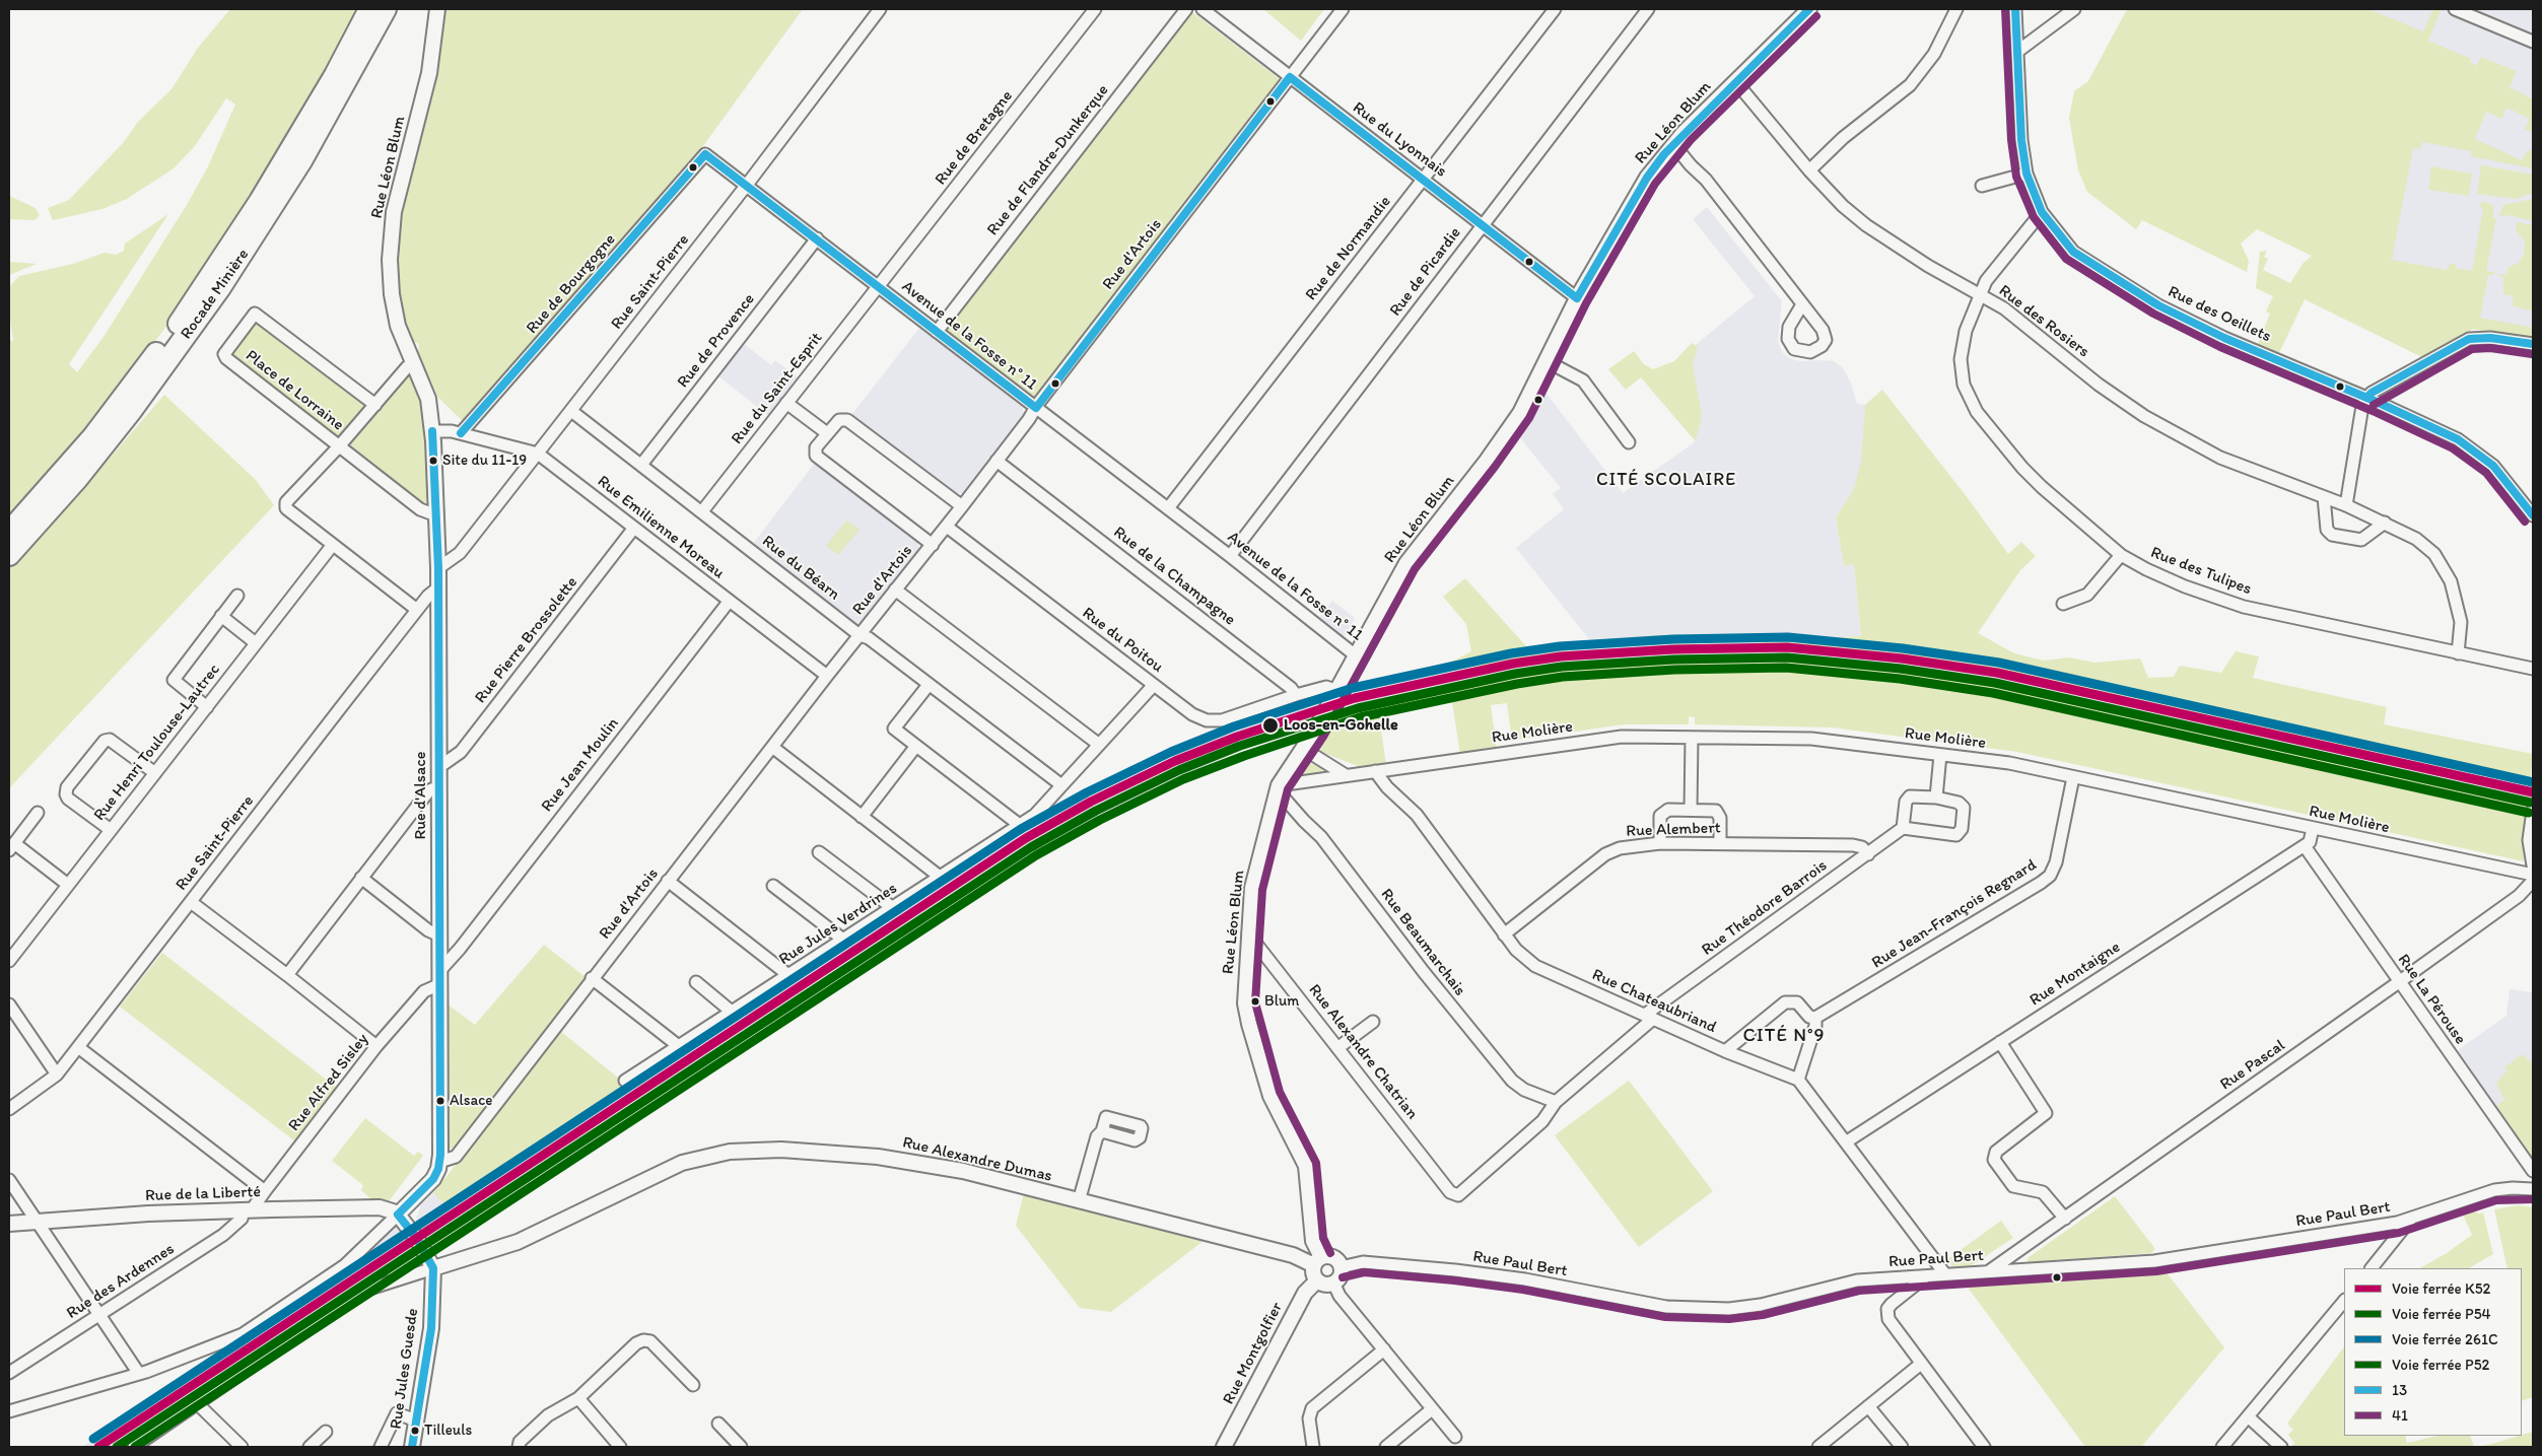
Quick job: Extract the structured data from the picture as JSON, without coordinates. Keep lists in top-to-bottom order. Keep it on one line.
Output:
{"streets":{"highway":["Rocade Minière"],"street":["Rue Léon Blum","Rue de Bretagne","Rue du Lyonnais","Rue de Flandre-Dunkerque","Rue de Normandie","Rue d'Artois","Rue de Picardie","Rue Saint-Pierre","Rue de Bourgogne","Rue des Oeillets","Rue des Rosiers","Avenue de la Fosse n° 11","Rue de Provence","Rue du Saint-Esprit","Place de Lorraine","Rue Emilienne Moreau","Rue du Béarn","Rue des Tulipes","Rue de la Champagne","Rue Pierre Brossolette","Rue du Poitou","Rue Molière","Rue Henri Toulouse-Lautrec","Rue Jean Moulin","Rue d'Alsace","Rue Alembert","Rue Théodore Barrois","Rue Jean-François Regnard","Rue Jules Verdrines","Rue Beaumarchais","Rue Montaigne","Rue La Pérouse","Rue Chateaubriand","Rue Alexandre Chatrian","Rue Pascal","Rue Alfred Sisley","Rue Alexandre Dumas","Rue de la Liberté","Rue Paul Bert","Rue des Ardennes","Rue Montgolfier","Rue Jules Guesde"]},"crossings":[["Rue Léon Blum","Rue du Lyonnais"],["Rue Léon Blum","Rue des Rosiers"],["Rue Léon Blum","Avenue de la Fosse n° 11"],["Rue Léon Blum","Rue Molière"],["Rue Léon Blum","Rue d'Alsace"],["Rue Léon Blum","Rue Beaumarchais"],["Rue Léon Blum","Rue Alexandre Chatrian"],["Rue de Bretagne","Avenue de la Fosse n° 11"],["Rue de Bretagne","Rue du Saint-Esprit"],["Rue du Lyonnais","Rue de Normandie"],["Rue du Lyonnais","Rue d'Artois"],["Rue du Lyonnais","Rue de Picardie"],["Rue de Flandre-Dunkerque","Avenue de la Fosse n° 11"],["Rue de Normandie","Avenue de la Fosse n° 11"],["Rue d'Artois","Avenue de la Fosse n° 11"],["Rue d'Artois","Rue Emilienne Moreau"],["Rue d'Artois","Rue du Béarn"],["Rue d'Artois","Rue de la Champagne"],["Rue d'Artois","Rue du Poitou"],["Rue d'Artois","Rue d'Alsace"],["Rue de Picardie","Avenue de la Fosse n° 11"],["Rue Saint-Pierre","Avenue de la Fosse n° 11"],["Rue Saint-Pierre","Rue Emilienne Moreau"],["Rue Saint-Pierre","Rue du Béarn"],["Rue Saint-Pierre","Rue d'Alsace"],["Rue de Bourgogne","Avenue de la Fosse n° 11"],["Rue de Bourgogne","Rue Emilienne Moreau"],["Rue des Oeillets","Rue des Tulipes"],["Rue des Rosiers","Rue des Tulipes"],["Avenue de la Fosse n° 11","Rue de Provence"],["Avenue de la Fosse n° 11","Rue du Saint-Esprit"],["Rue de Provence","Rue du Béarn"],["Rue du Saint-Esprit","Rue du Béarn"],["Place de Lorraine","Rue d'Alsace"],["Rue Emilienne Moreau","Rue Pierre Brossolette"],["Rue Emilienne Moreau","Rue Jean Moulin"],["Rue Emilienne Moreau","Rue d'Alsace"],["Rue du Béarn","Rue Jules Verdrines"],["Rue de la Champagne","Rue du Poitou"],["Rue Pierre Brossolette","Rue d'Alsace"],["Rue du Poitou","Rue Jules Verdrines"],["Rue Molière","Rue Jean-François Regnard"],["Rue Molière","Rue Beaumarchais"],["Rue Molière","Rue Chateaubriand"],["Rue Jean Moulin","Rue d'Alsace"],["Rue Jean Moulin","Rue Alfred Sisley"],["Rue d'Alsace","Rue Alfred Sisley"],["Rue d'Alsace","Rue de la Liberté"],["Rue Alembert","Rue Théodore Barrois"],["Rue Alembert","Rue Chateaubriand"],["Rue Théodore Barrois","Rue Beaumarchais"],["Rue Théodore Barrois","Rue Chateaubriand"],["Rue Théodore Barrois","Rue Alexandre Chatrian"],["Rue Montaigne","Rue La Pérouse"],["Rue La Pérouse","Rue Pascal"],["Rue Pascal","Rue Paul Bert"],["Rue Alfred Sisley","Rue de la Liberté"],["Rue Alfred Sisley","Rue des Ardennes"],["Rue Alexandre Dumas","Rue Paul Bert"],["Rue Alexandre Dumas","Rue Montgolfier"],["Rue Alexandre Dumas","Rue Jules Guesde"],["Rue de la Liberté","Rue des Ardennes"],["Rue Paul Bert","Rue Montgolfier"]],"districts":["CITÉ SCOLAIRE","CITÉ N°9"],"places":["Site du 11-19","Loos-en-Gohelle","Blum","Alsace","Tilleuls"],"lines":["transit line 13","transit line 41","rail line 261C","rail line K52","rail line P54","rail line P52"],"legend":["Voie ferrée K52","Voie ferrée P54","Voie ferrée 261C","Voie ferrée P52","13","41"]}
